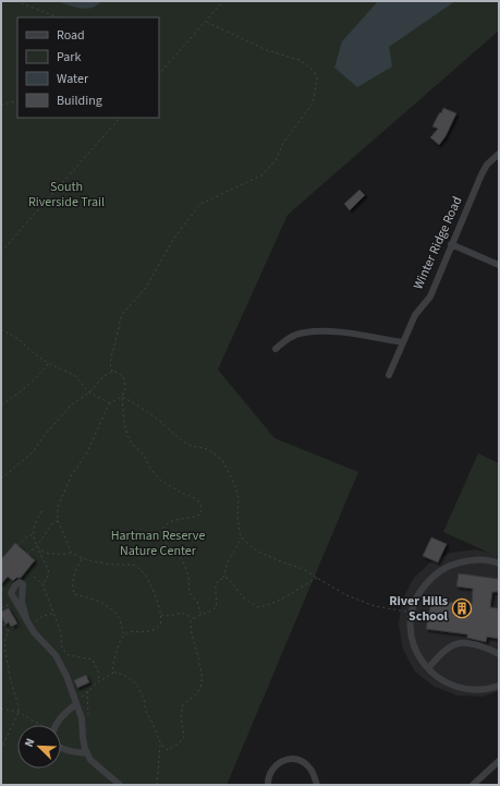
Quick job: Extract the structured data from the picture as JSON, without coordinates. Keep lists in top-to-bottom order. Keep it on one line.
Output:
{"streets":{"street":["Winter Ridge Road"]},"parks":["South Riverside Trail","Hartman Reserve Nature Center"],"places":{"building":["River Hills School"]},"legend":["Road","Park","Water","Building"],"north":"top left"}
